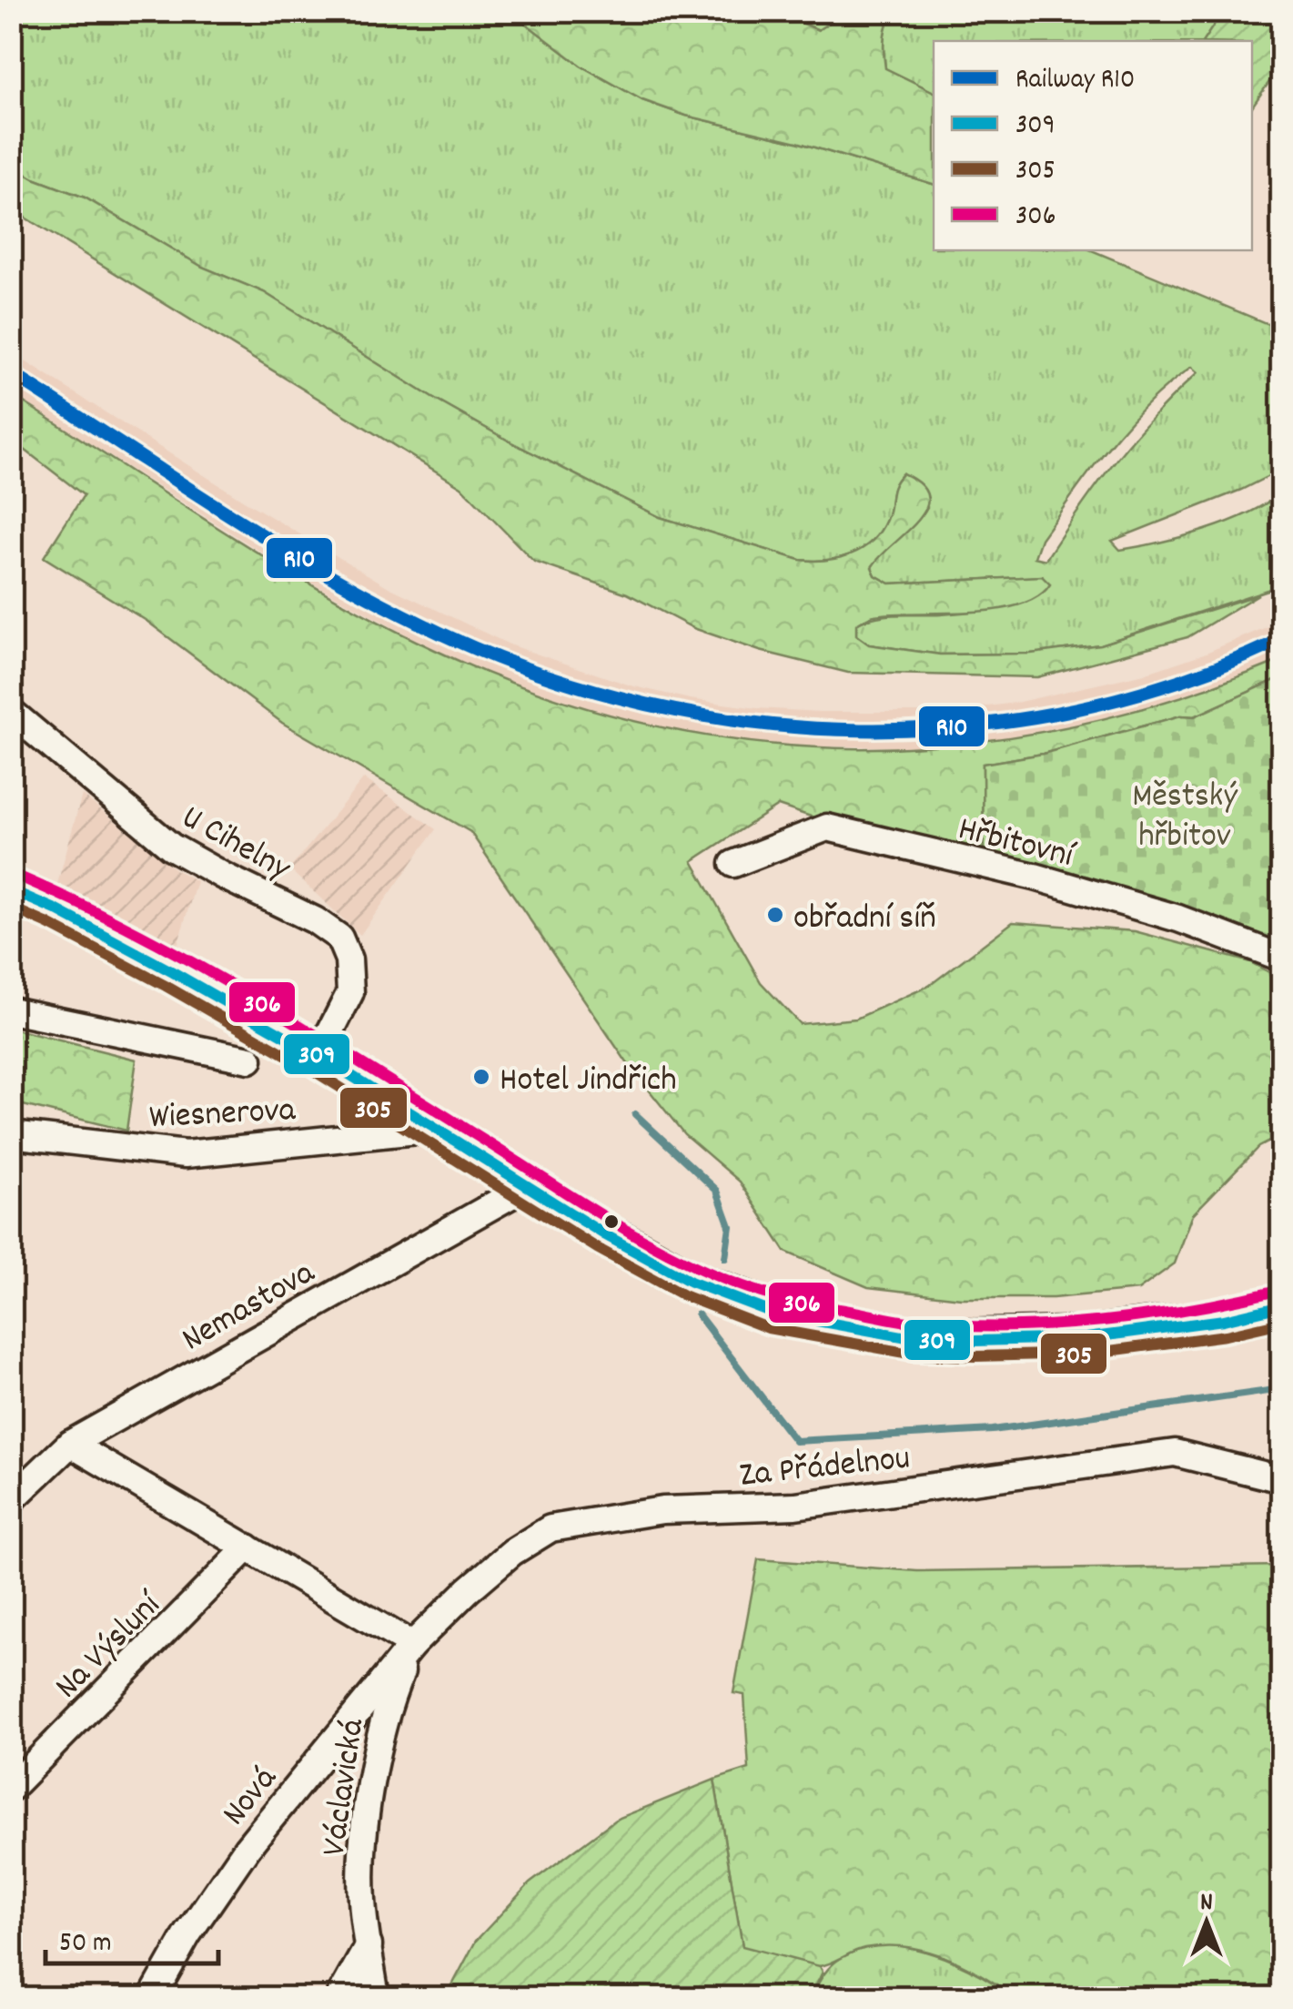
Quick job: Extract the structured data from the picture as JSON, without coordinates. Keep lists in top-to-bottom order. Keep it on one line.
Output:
{"streets":{"street":["Hřbitovní","U Cihelny","Wiesnerova","Nemastova","Za Přádelnou","Na Výsluní","Václavická","Nová"]},"crossings":[["Za Přádelnou","Václavická"],["Za Přádelnou","Nová"],["Václavická","Nová"]],"parks":["Městský hřbitov"],"places":["obřadní síň","Hotel Jindřich"],"lines":["rail line R10","transit line 306","transit line 309","transit line 305"],"legend":["Railway R10","309","305","306"],"scale_bar":"50 m","north":"top"}
